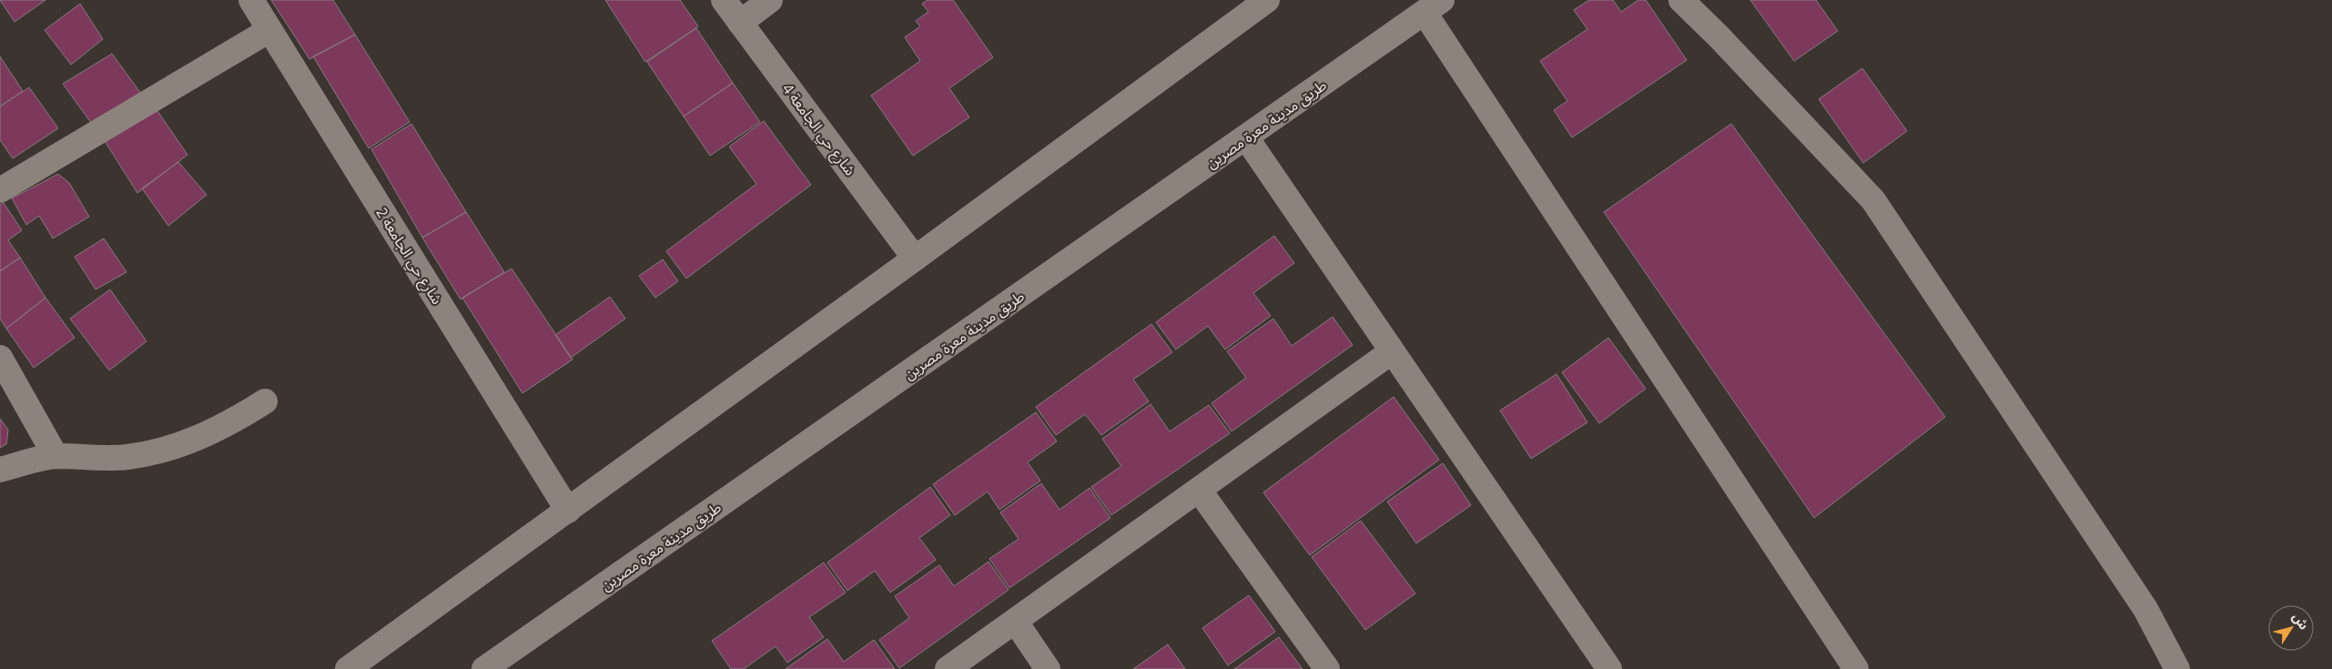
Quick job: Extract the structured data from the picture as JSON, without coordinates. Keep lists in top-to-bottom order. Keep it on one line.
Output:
{"streets":{"street":["طريق مدينة معرة مصرين","شارع حي الجامعة 4","شارع حي الجامعة 2"]},"north":"top right"}
